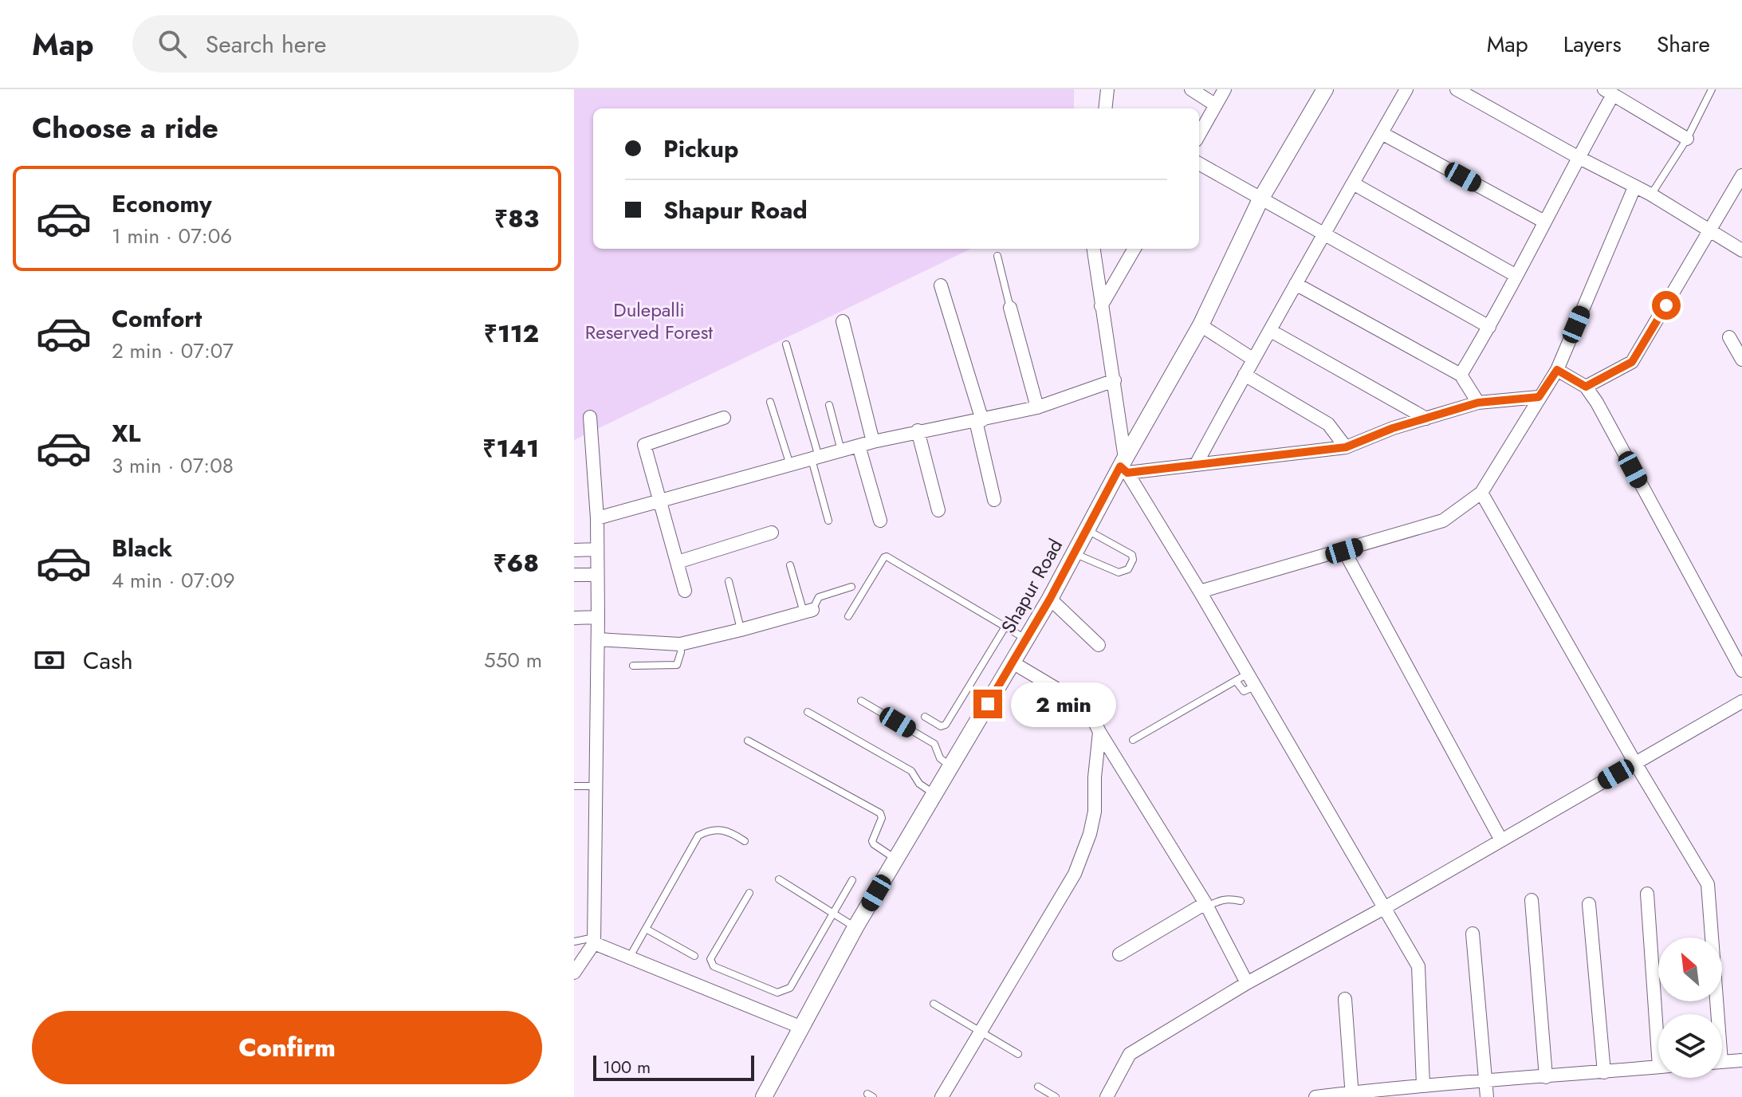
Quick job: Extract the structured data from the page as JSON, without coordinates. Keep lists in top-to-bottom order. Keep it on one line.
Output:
{"streets":{"street":["Shapur Road"]},"parks":["Dulepalli Reserved Forest"],"scale_bar":"100 m","north":"top left","page":{"header":"Map","search":"Search here","nav":["Map","Layers","Share"],"heading":"Choose a ride","banner":["Pickup","Shapur Road"],"list":[{"name":"Economy","note":"1 min · 07:06","value":"₹83"},{"name":"Comfort","note":"2 min · 07:07","value":"₹112"},{"name":"XL","note":"3 min · 07:08","value":"₹141"},{"name":"Black","note":"4 min · 07:09","value":"₹68"}],"pay":["Cash","550 m"],"bubble":"2 min","buttons":"Confirm","scale":"100 m"}}
